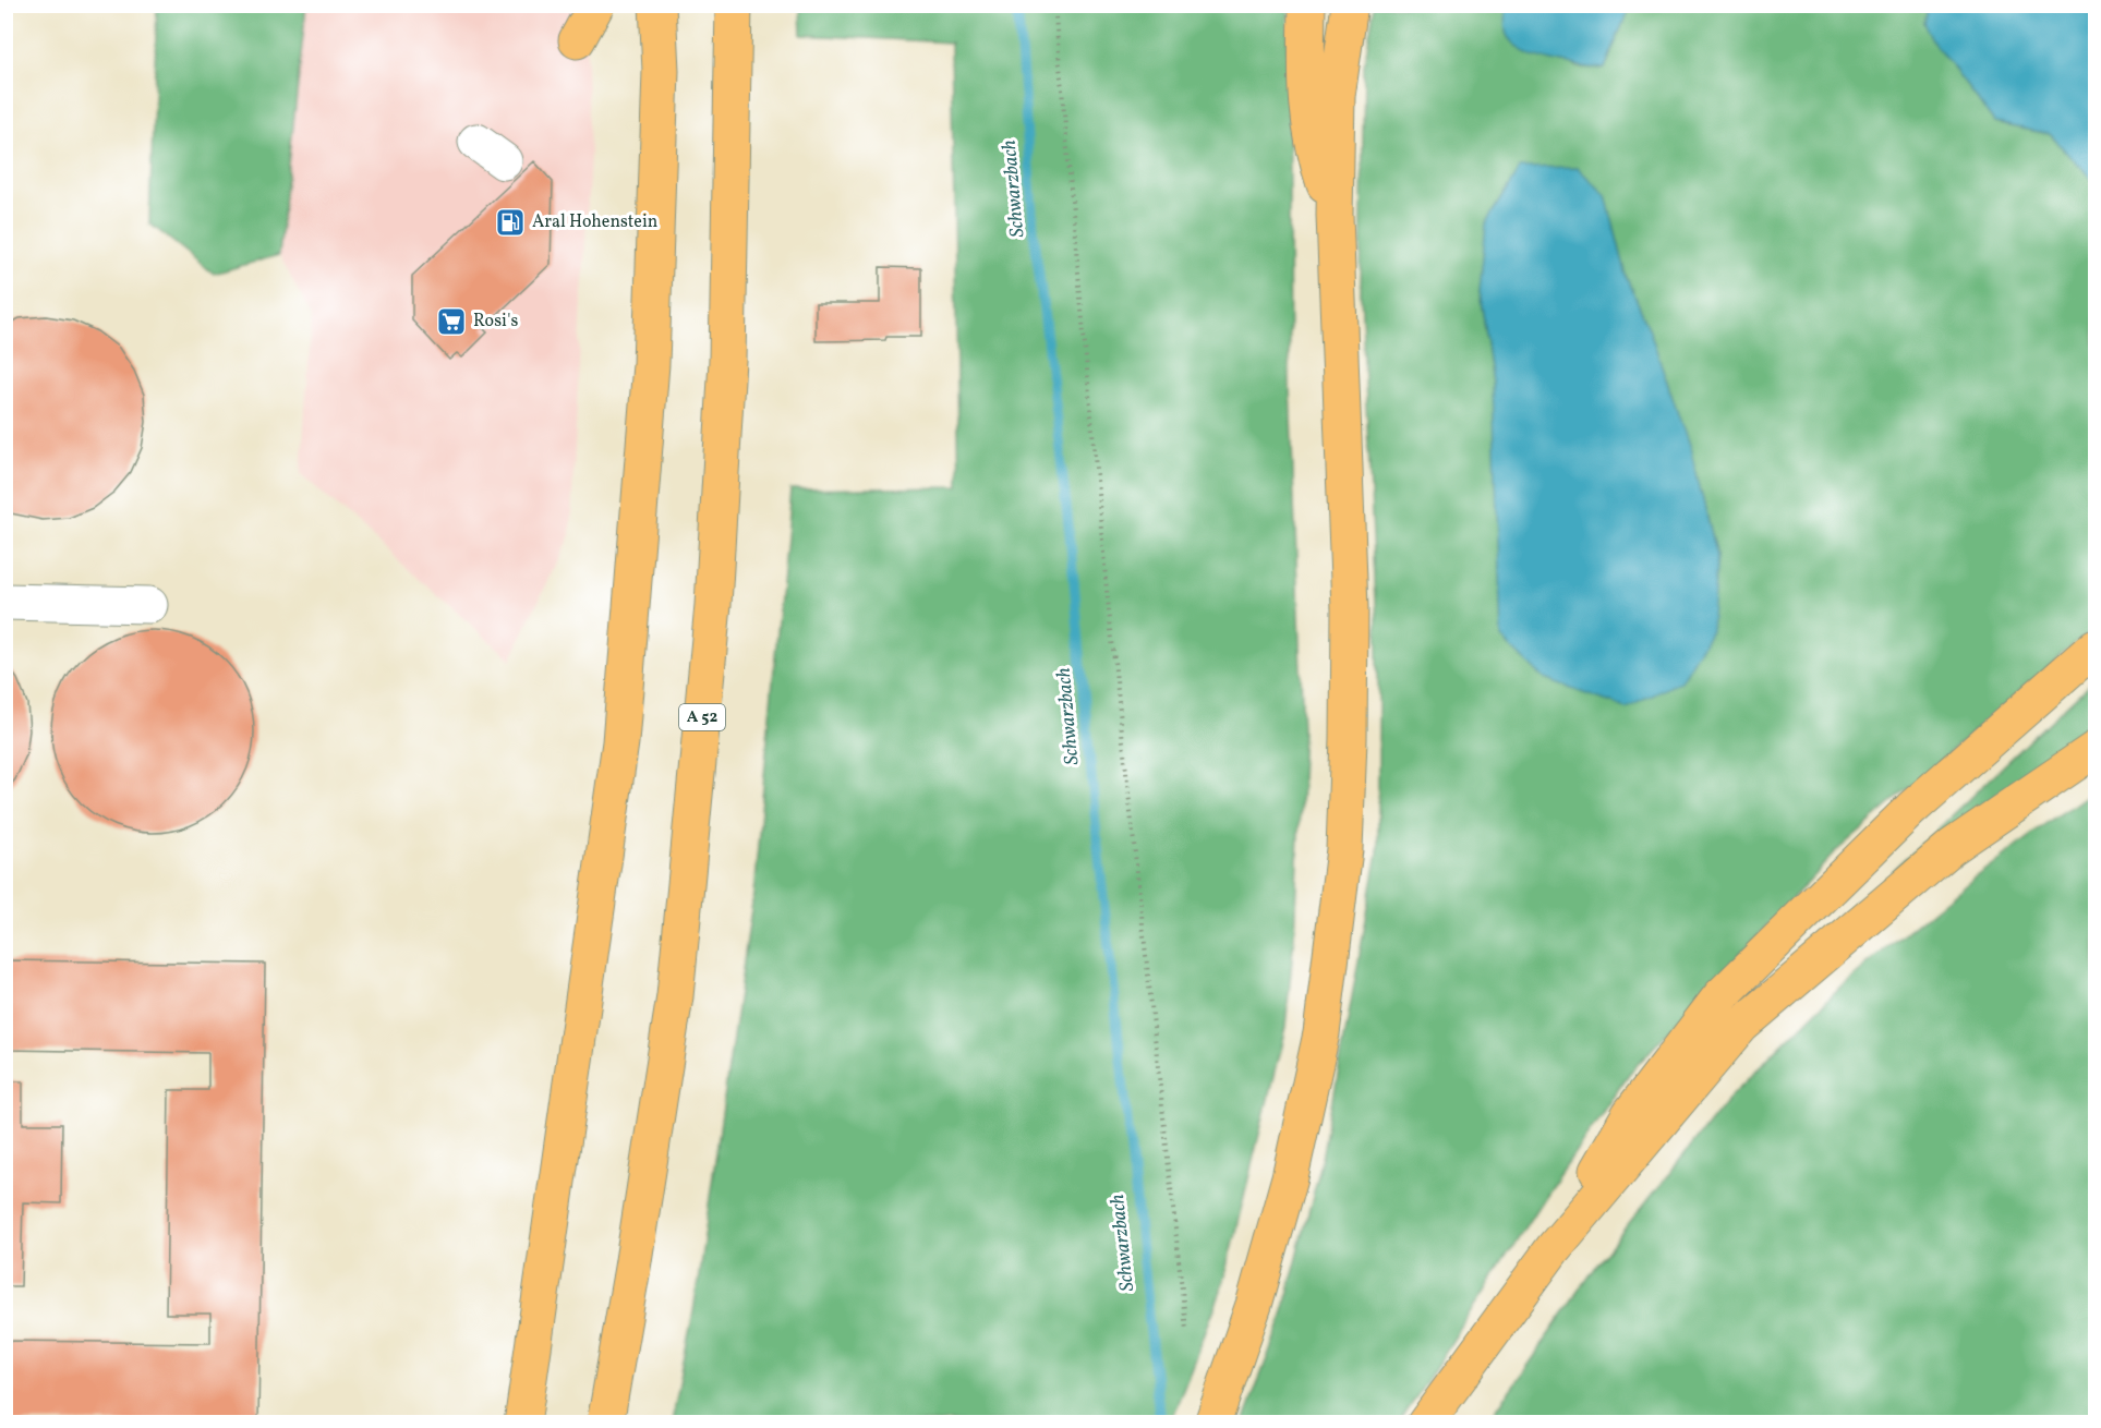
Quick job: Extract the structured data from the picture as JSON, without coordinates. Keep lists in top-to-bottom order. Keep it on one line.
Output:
{"streets":{"highway":["A 52"]},"water":["Schwarzbach"],"places":{"fuel station":["Aral Hohenstein"],"supermarket":["Rosi's"]}}
